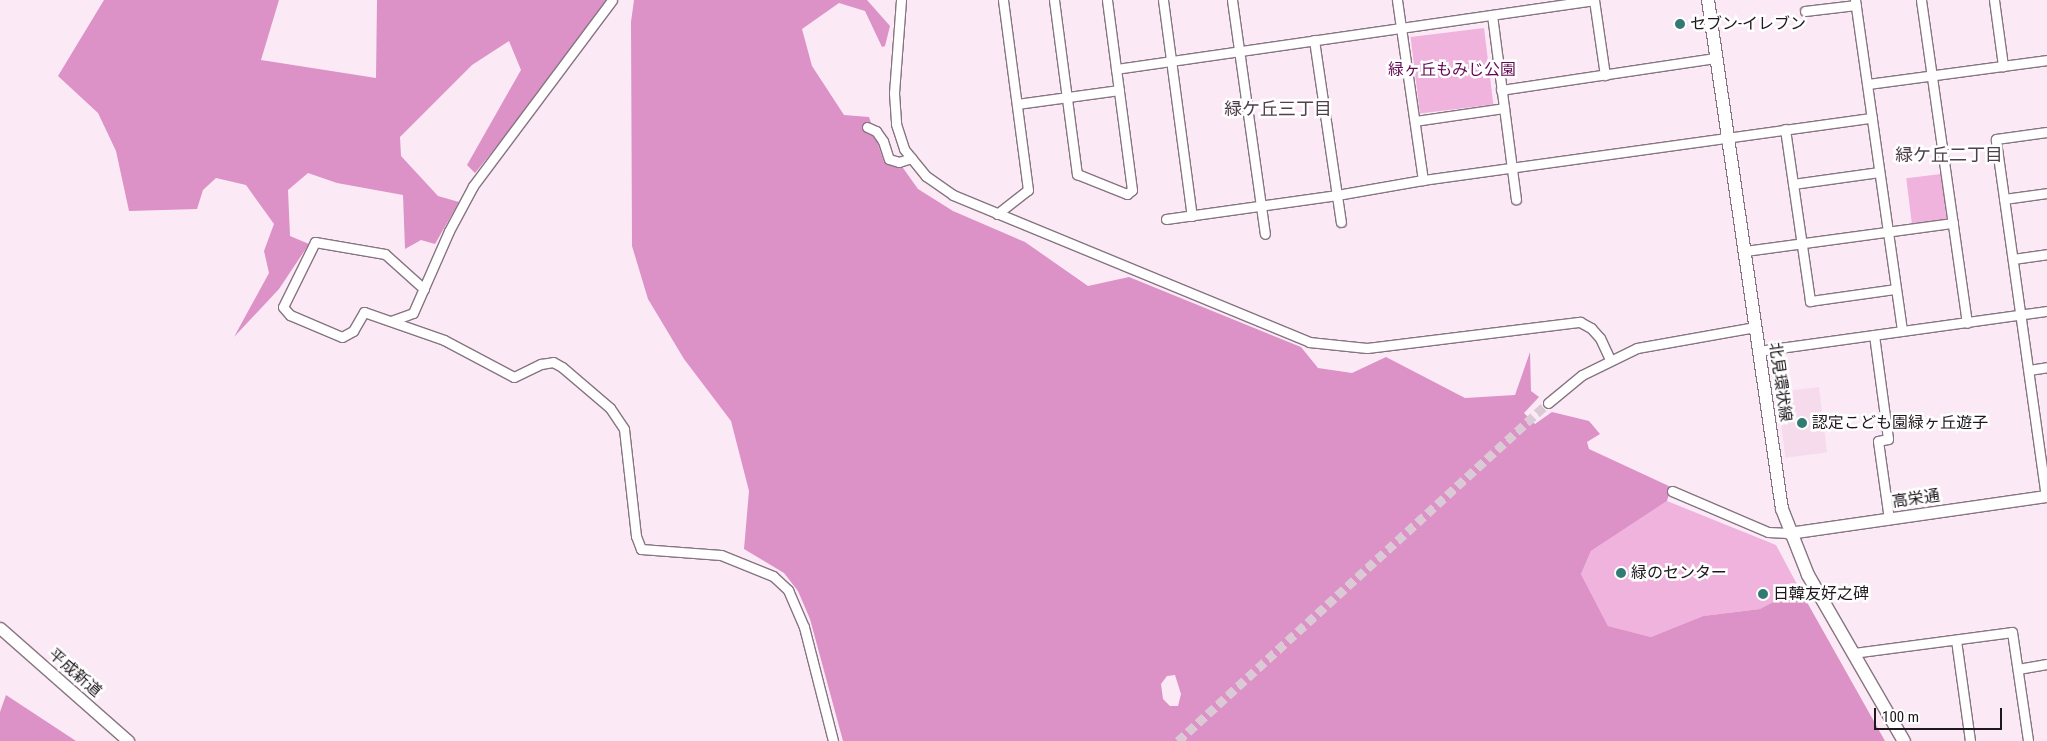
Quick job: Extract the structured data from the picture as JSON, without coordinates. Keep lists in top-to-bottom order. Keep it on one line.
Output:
{"streets":{"main road":["北見環状線"],"street":["高栄通","平成新道"]},"crossings":[["北見環状線","高栄通"]],"districts":["緑ケ丘三丁目","緑ケ丘二丁目"],"parks":["緑ヶ丘もみじ公園"],"places":["セブン-イレブン","認定こども園緑ヶ丘遊子","緑のセンター","日韓友好之碑"],"scale_bar":"100 m"}
